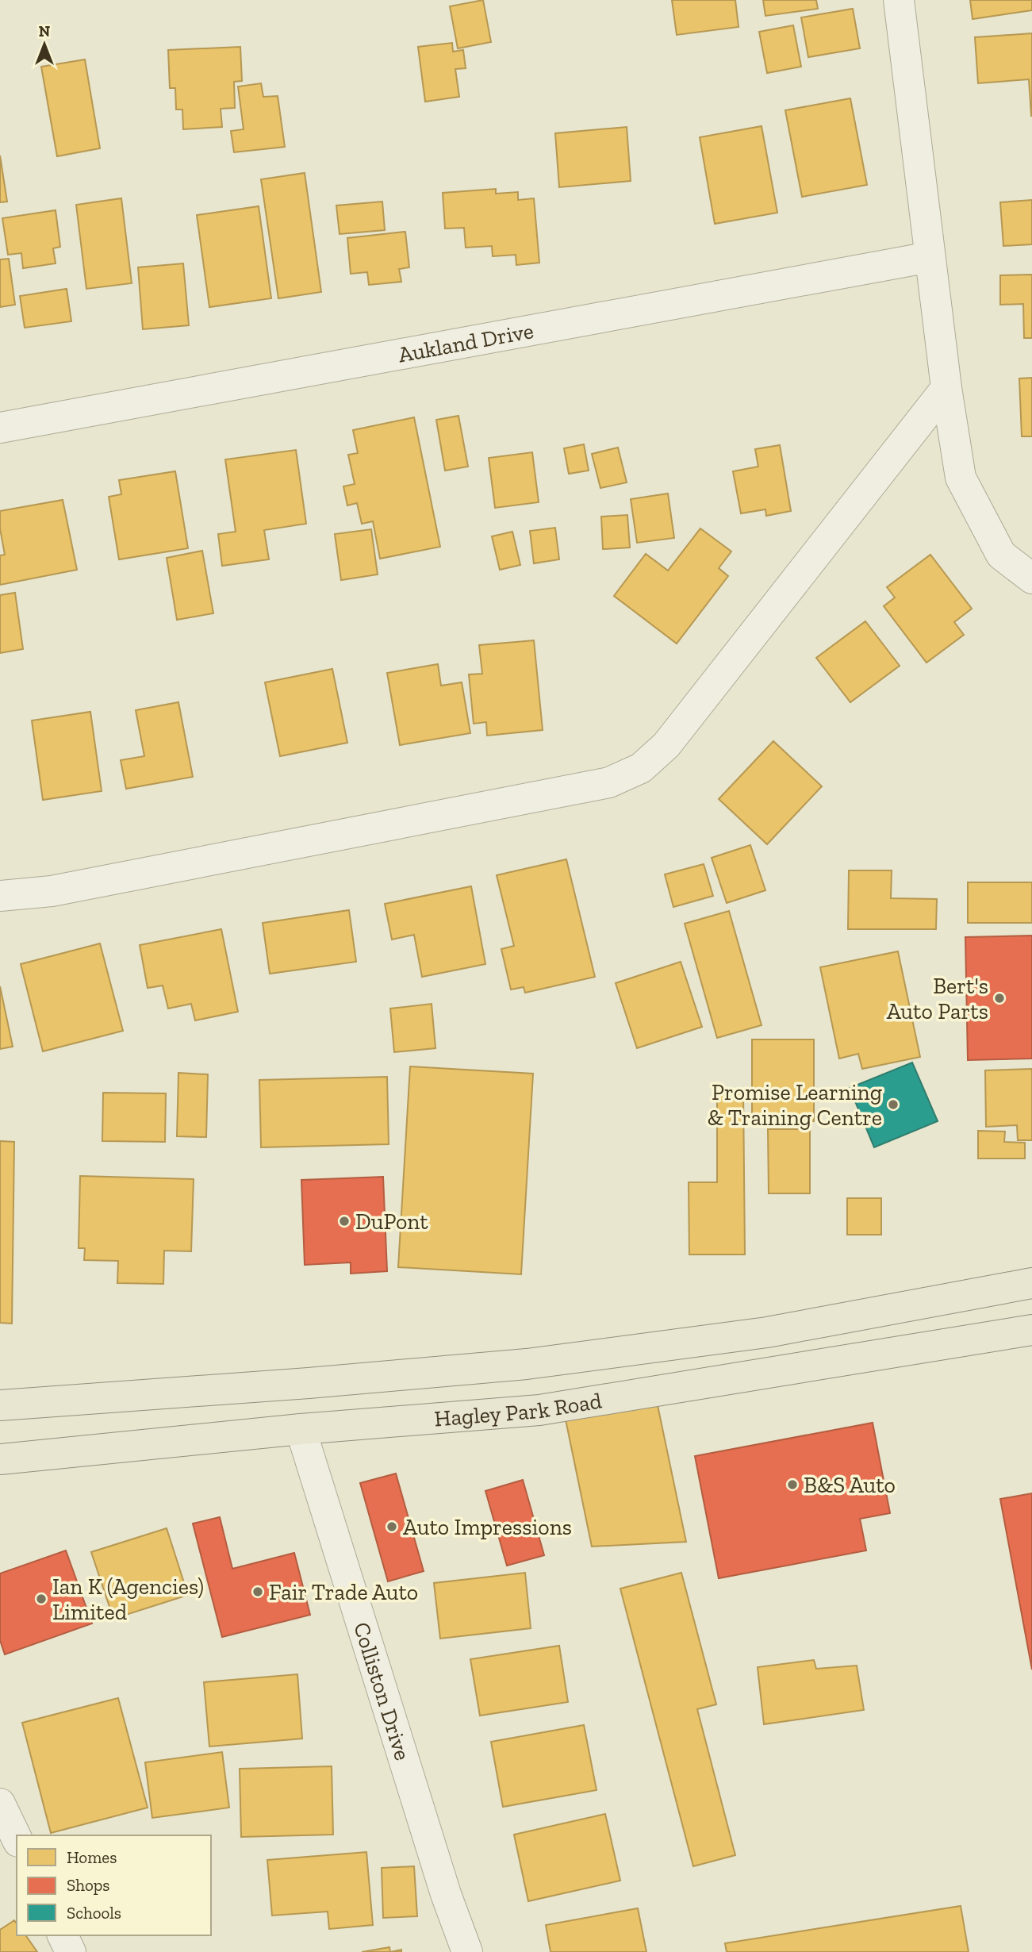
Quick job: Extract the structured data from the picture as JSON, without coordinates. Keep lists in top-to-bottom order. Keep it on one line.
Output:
{"streets":{"main road":["Hagley Park Road"],"street":["Aukland Drive","Colliston Drive"]},"crossings":[["Hagley Park Road","Colliston Drive"]],"places":["Bert's Auto Parts","Promise Learning & Training Centre","DuPont","B&S Auto","Auto Impressions","Fair Trade Auto","Ian K (Agencies) Limited"],"legend":["Homes","Shops","Schools"],"north":"top"}
